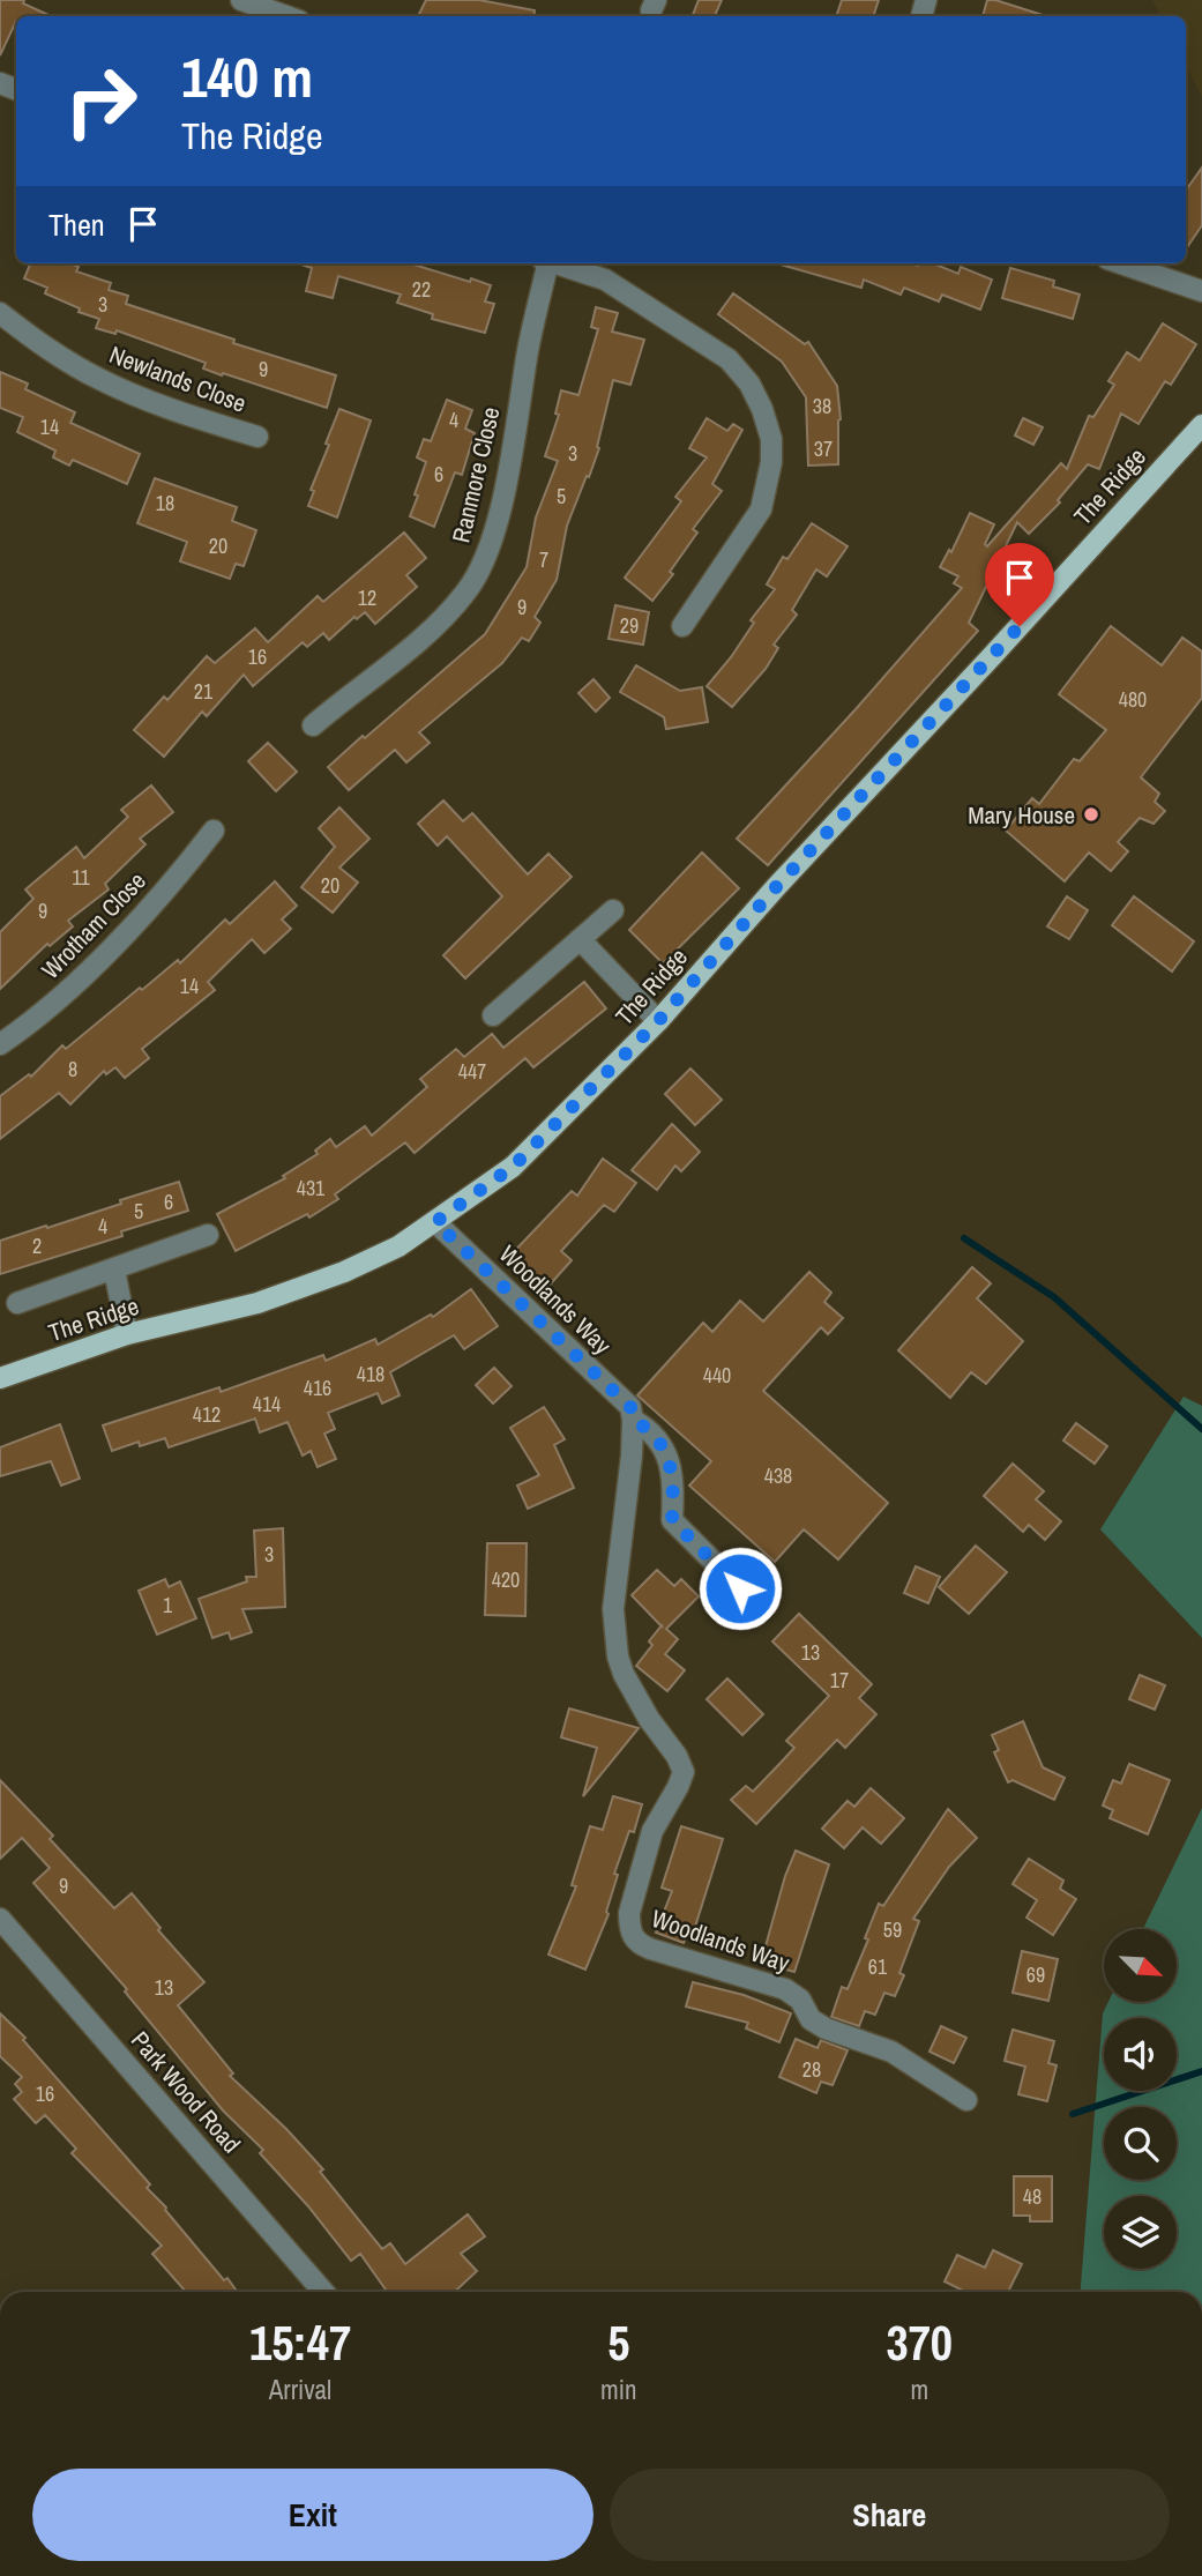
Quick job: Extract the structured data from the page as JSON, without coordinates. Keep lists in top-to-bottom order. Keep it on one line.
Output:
{"streets":{"main road":["The Ridge"],"street":["Newlands Close","Ranmore Close","Wrotham Close","Woodlands Way","Park Wood Road"]},"crossings":[["The Ridge","Woodlands Way"]],"places":["Mary House"],"house_numbers":["22","3","9","38","4","14","37","3","6","5","18","20","7","12","9","29","16","21","480","11","20","9","14","8","447","431","6","5","4","2","418","440","416","414","412","438","3","420","1","13","17","9","59","61","69","13","28","16","48"],"north":"bottom right","page":{"turn":["140 m","The Ridge"],"then":"Then","eta":["15:47","Arrival","5","min","370","m"],"buttons":["Exit","Share"]}}
